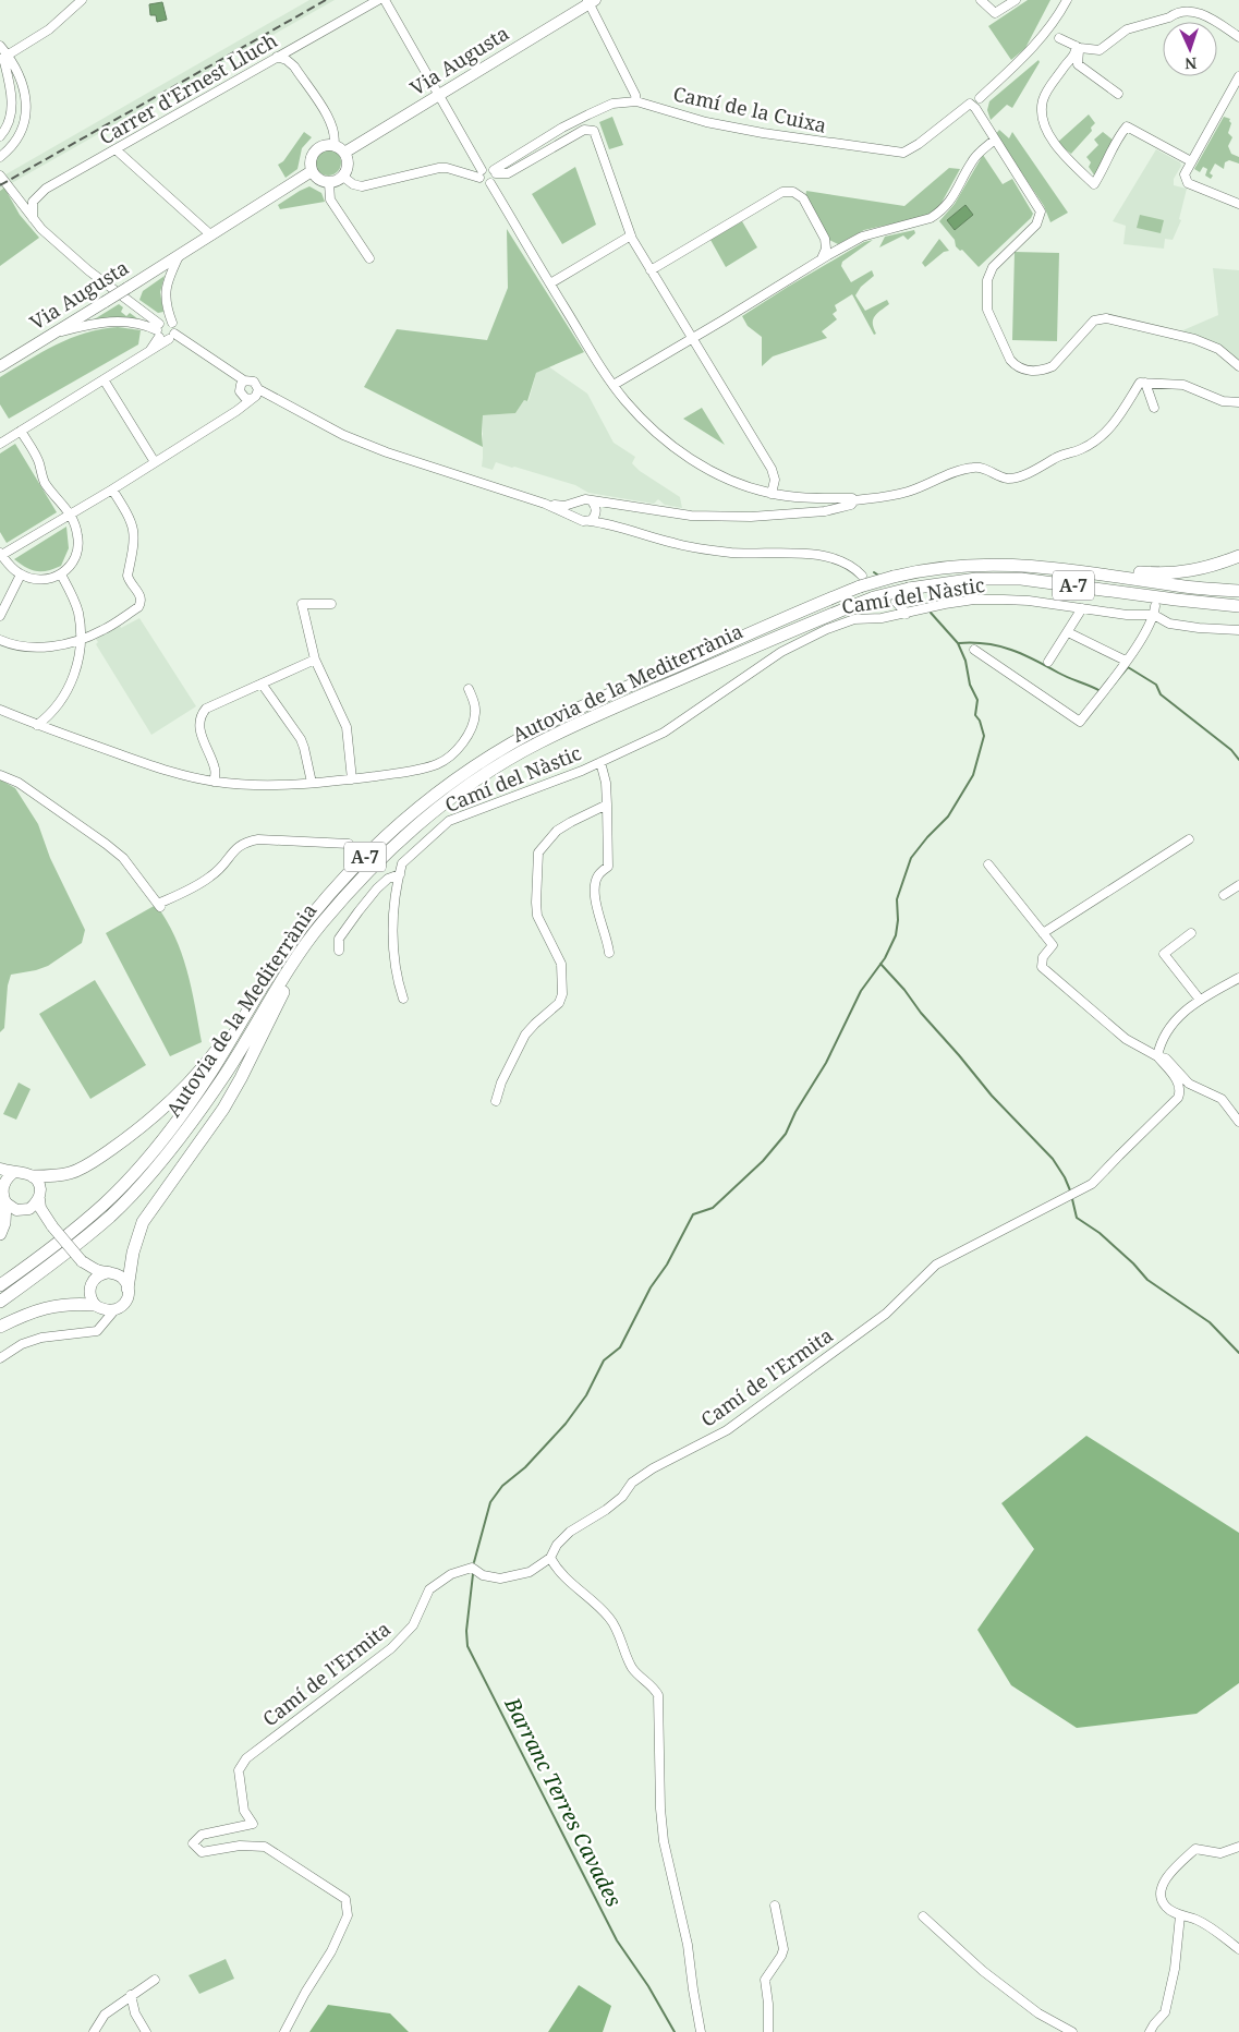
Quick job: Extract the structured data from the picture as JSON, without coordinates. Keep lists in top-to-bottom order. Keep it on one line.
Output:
{"streets":{"highway":["A-7","Autovia de la Mediterrània"],"main road":["Via Augusta"],"street":["Carrer d'Ernest Lluch","Camí de la Cuixa","Camí del Nàstic","Camí de l'Ermita"]},"water":["Barranc Terres Cavades"],"north":"bottom"}
